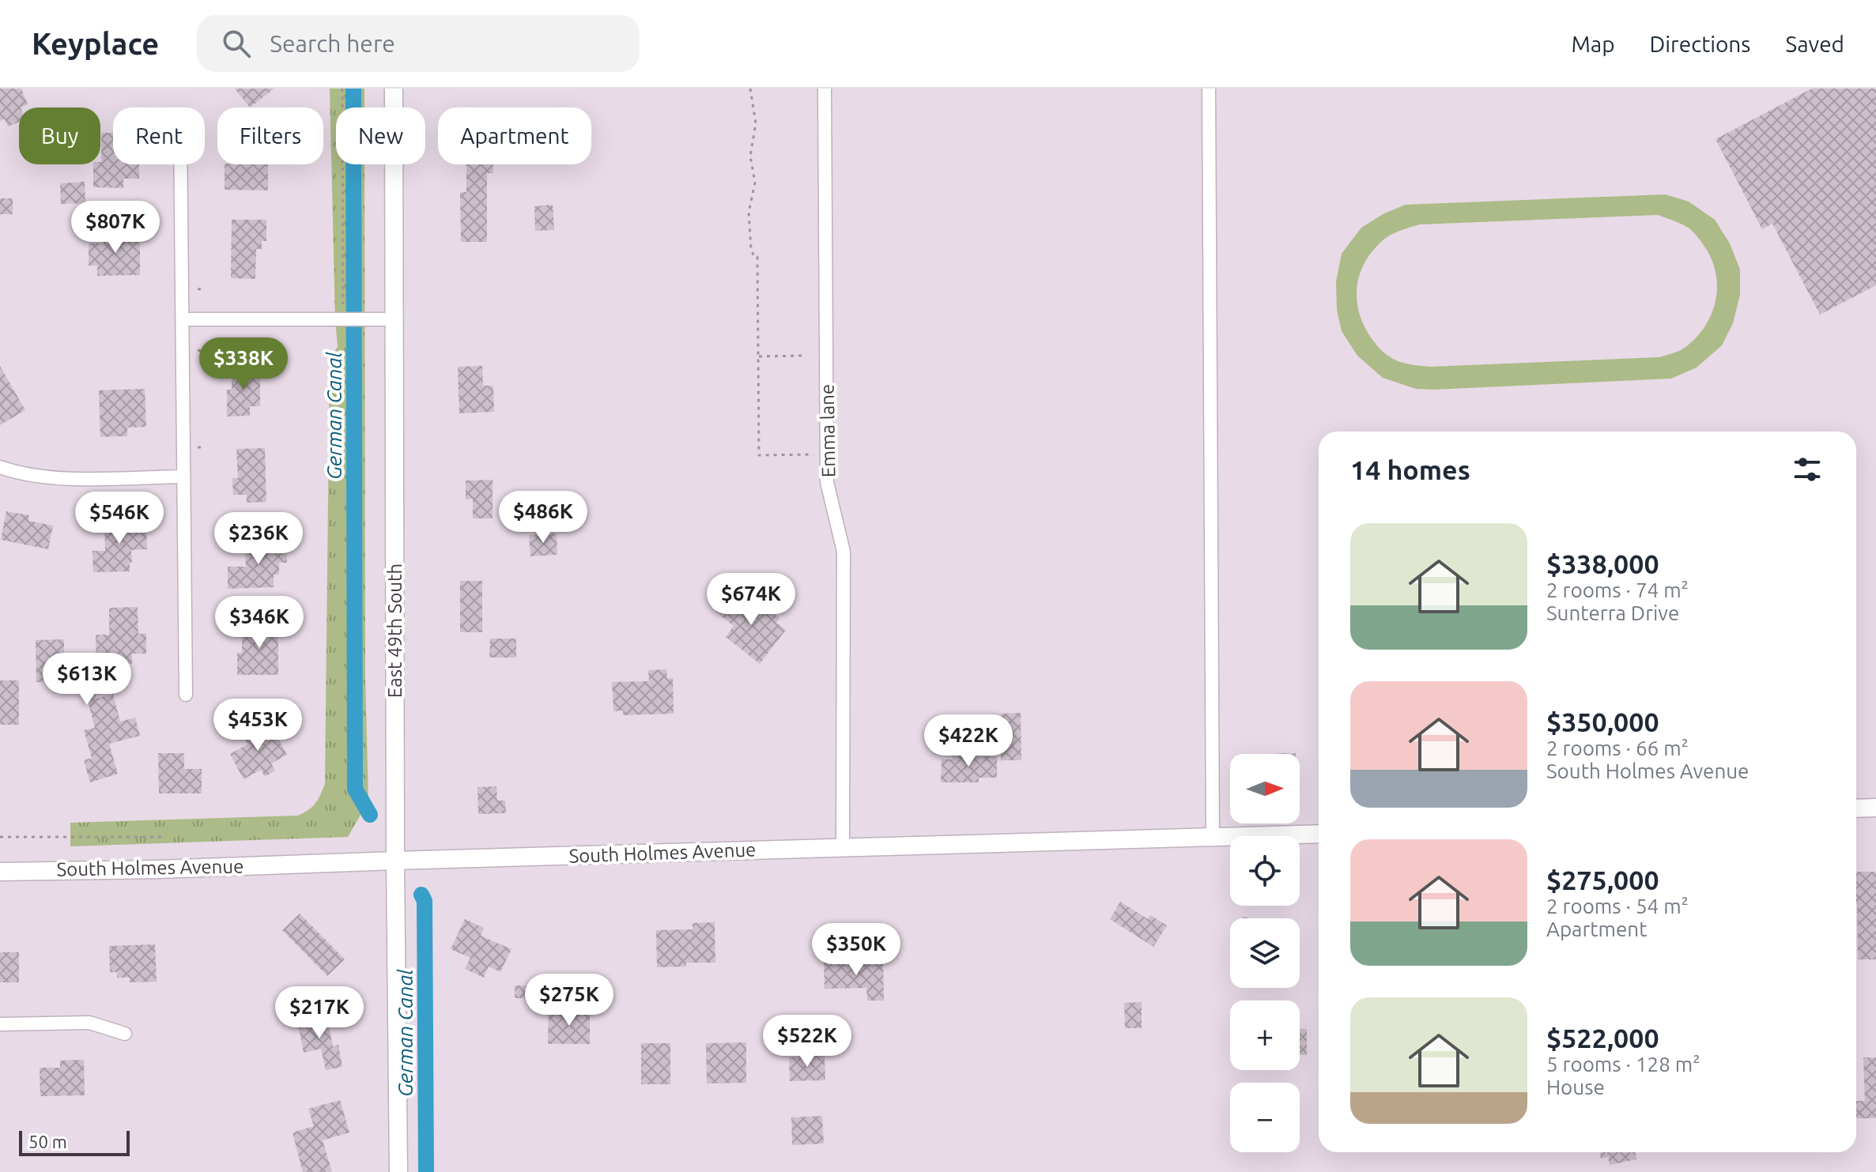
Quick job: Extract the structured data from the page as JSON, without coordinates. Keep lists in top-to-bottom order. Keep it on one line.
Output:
{"streets":{"street":["Emma lane","East 49th South","South Holmes Avenue"]},"crossings":[["Emma lane","South Holmes Avenue"],["East 49th South","South Holmes Avenue"]],"water":["German Canal"],"scale_bar":"50 m","north":"right","page":{"header":"Keyplace","search":"Search here","nav":["Map","Directions","Saved"],"chip":["Buy","Rent","Filters","New","Apartment"],"price":["$807K","$338K","$486K","$546K","$236K","$674K","$346K","$613K","$453K","$422K","$350K","$275K","$217K","$522K"],"heading":"14 homes","list":[{"name":"$338,000","note":"2 rooms · 74 m² · Sunterra Drive"},{"name":"$350,000","note":"2 rooms · 66 m² · South Holmes Avenue"},{"name":"$275,000","note":"2 rooms · 54 m² · Apartment"},{"name":"$522,000","note":"5 rooms · 128 m² · House"}],"map_buttons":["+","−"],"scale":"50 m"}}
